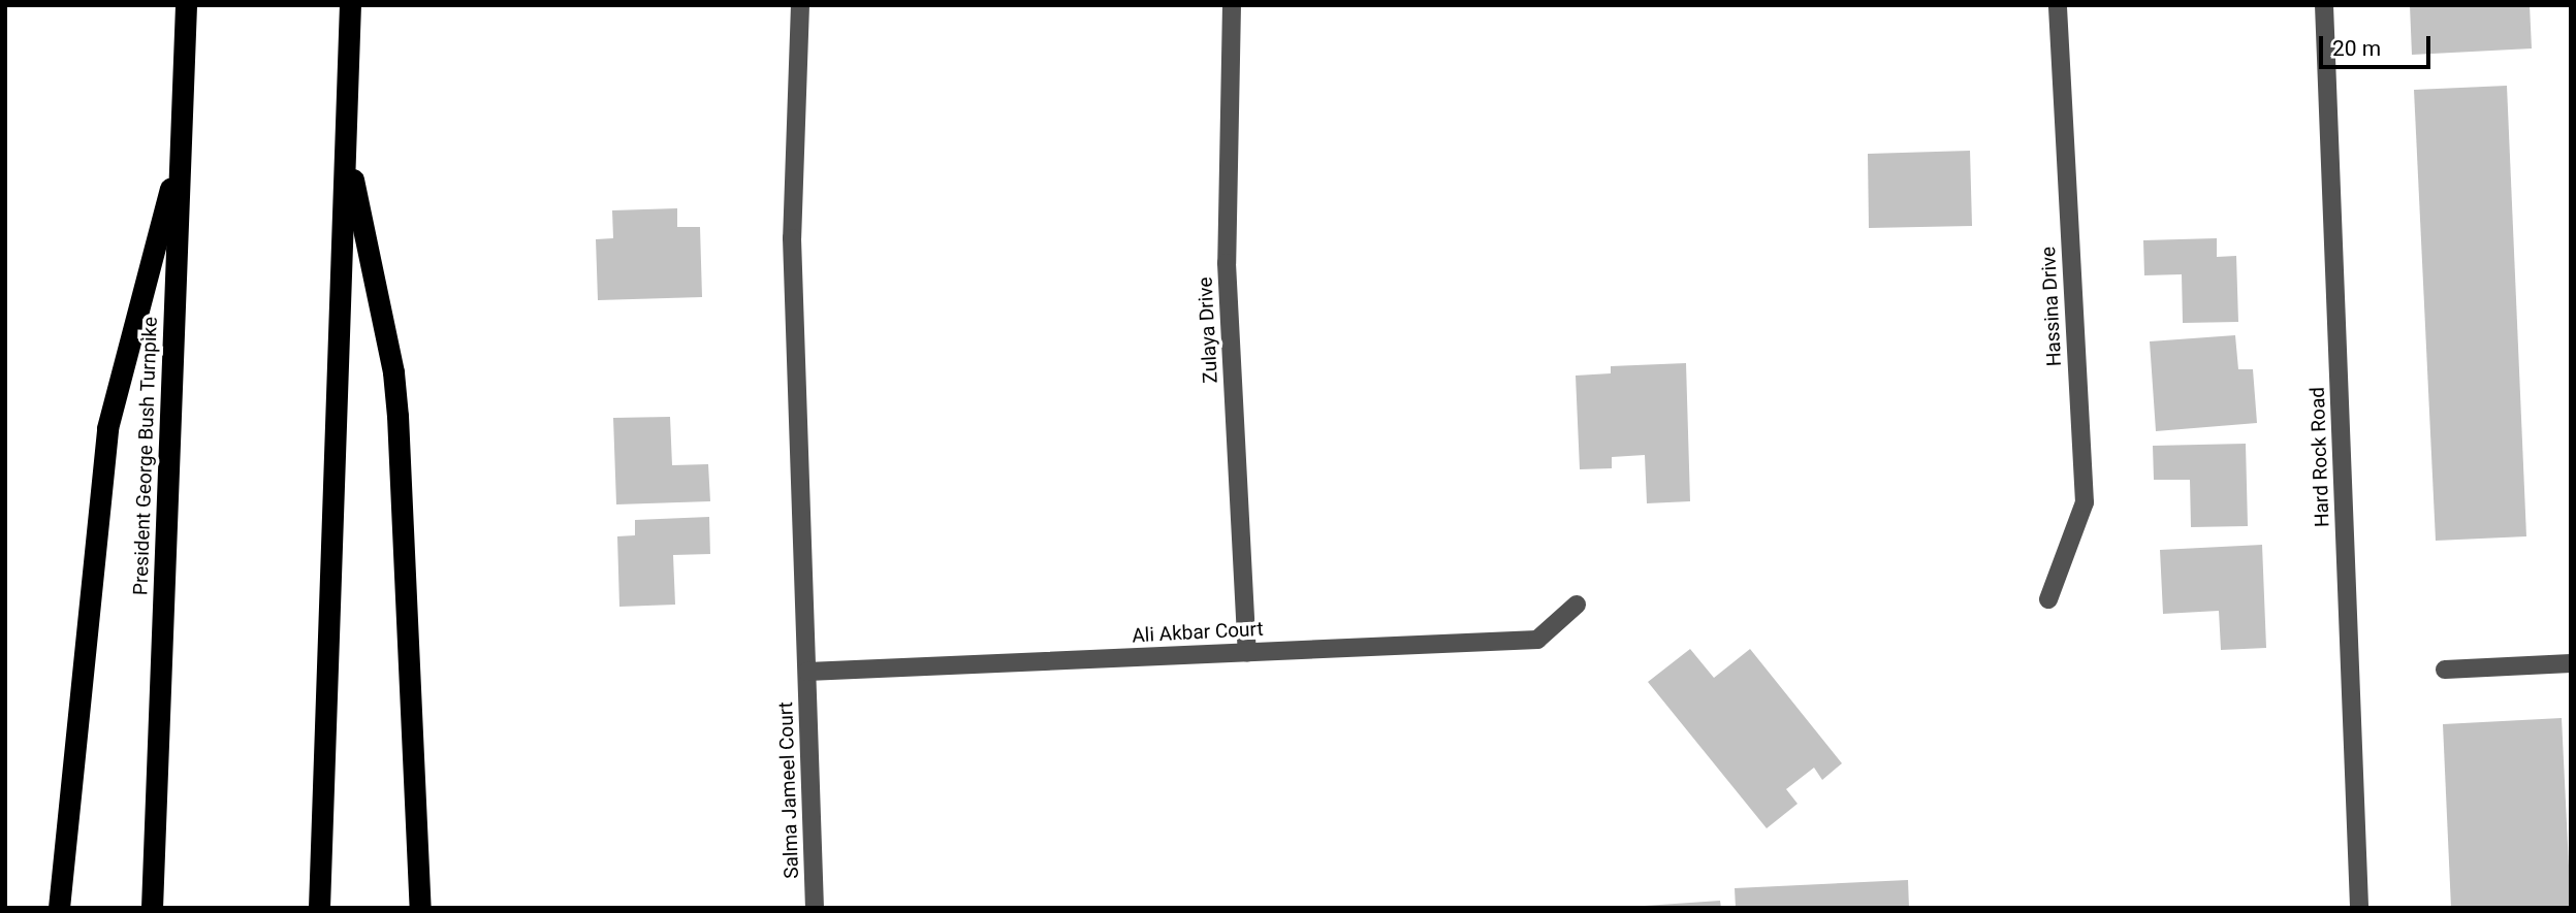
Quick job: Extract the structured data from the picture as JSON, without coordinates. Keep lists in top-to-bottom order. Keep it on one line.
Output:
{"streets":{"highway":["President George Bush Turnpike"],"street":["Hassina Drive","Zulaya Drive","Hard Rock Road","Ali Akbar Court","Salma Jameel Court"]},"crossings":[["Zulaya Drive","Ali Akbar Court"],["Ali Akbar Court","Salma Jameel Court"]],"scale_bar":"20 m"}
